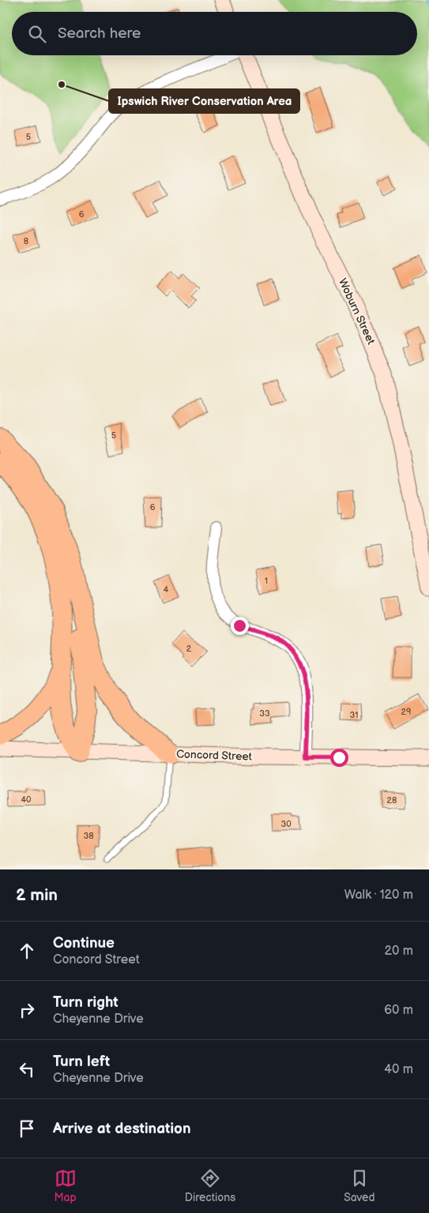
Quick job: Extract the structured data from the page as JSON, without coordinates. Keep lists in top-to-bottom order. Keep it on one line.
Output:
{"streets":{"street":["Woburn Street","Concord Street"]},"places":["Ipswich River Conservation Area"],"house_numbers":["5","6","8","5","6","1","4","2","29","33","31","40","28","30","38"],"page":{"search":"Search here","heading":["2 min","Walk · 120 m"],"list":[["Continue","Concord Street","20 m"],["Turn right","Cheyenne Drive","60 m"],["Turn left","Cheyenne Drive","40 m"],"Arrive at destination"],"nav":["Map","Directions","Saved"]}}
